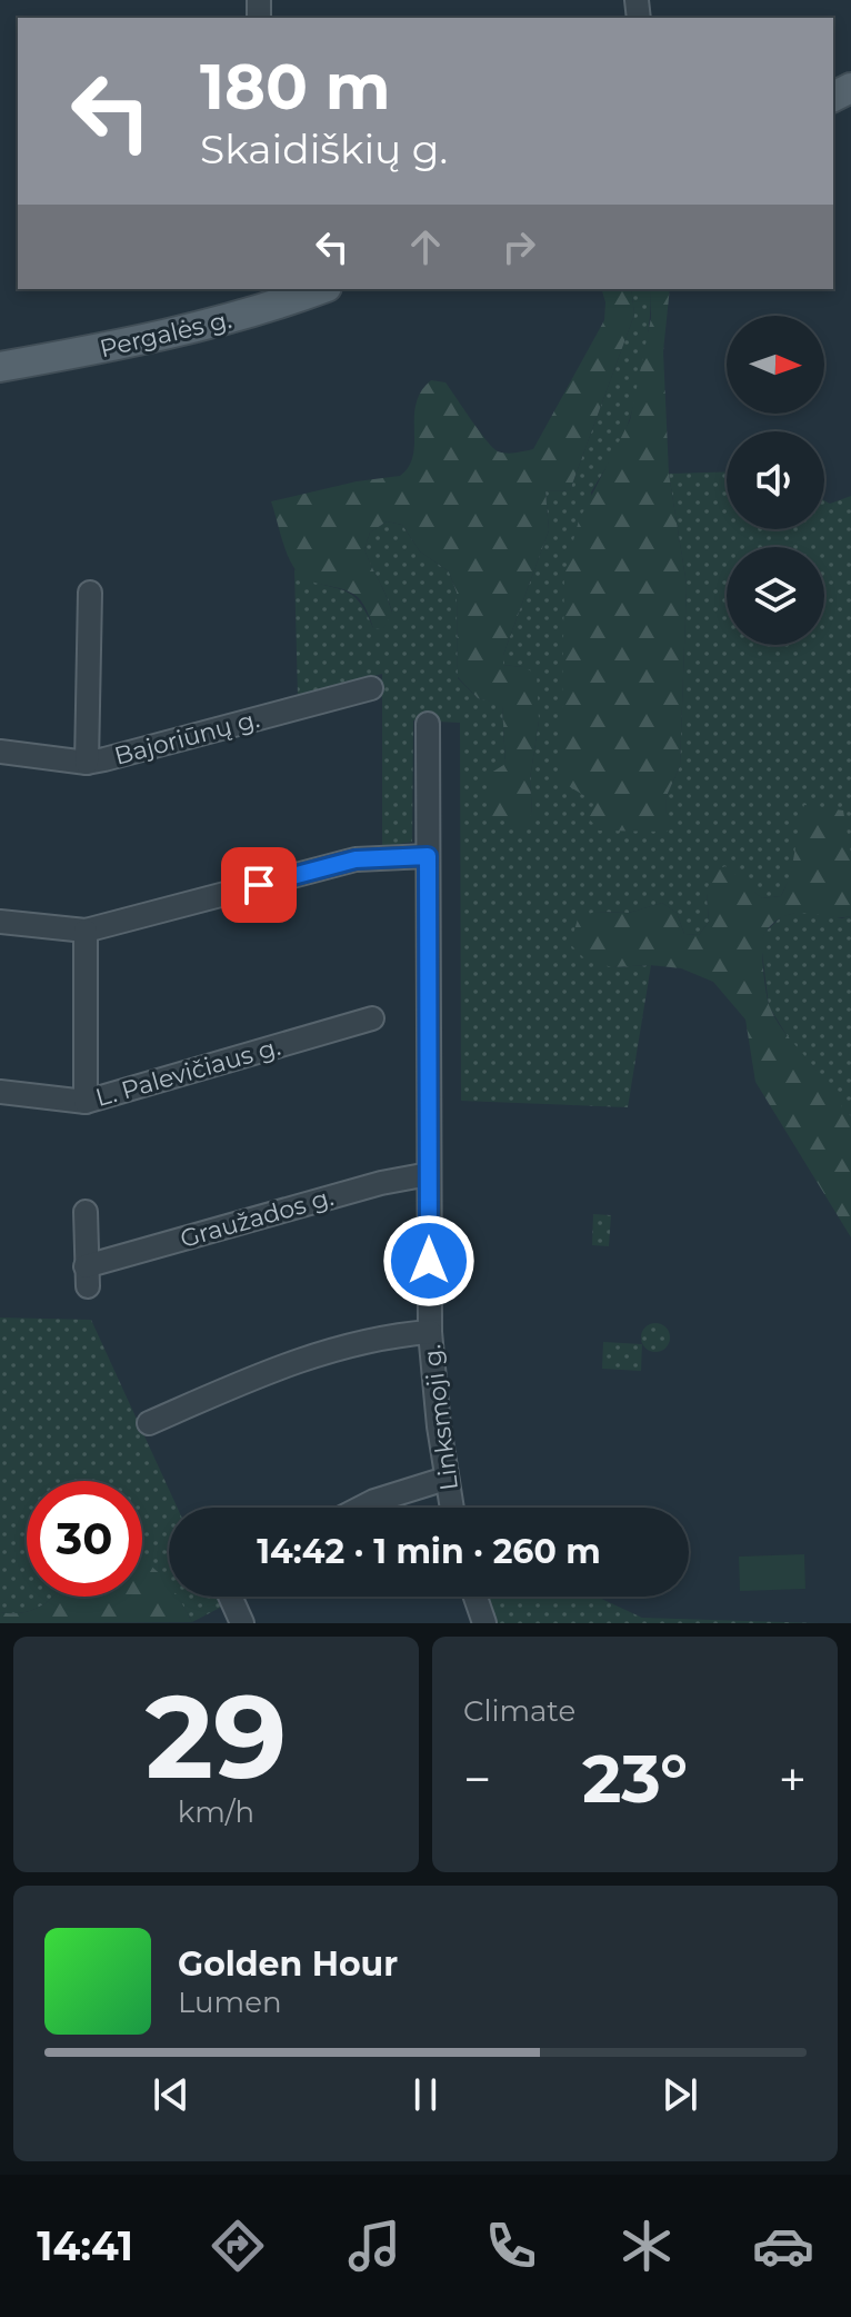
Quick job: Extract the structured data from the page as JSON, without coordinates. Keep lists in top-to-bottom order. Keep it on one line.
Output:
{"streets":{"main road":["Pergalės g."],"street":["Bajoriūnų g.","L. Palevičiaus g.","Graužados g.","Linksmoji g."]},"crossings":[["Graužados g.","Linksmoji g."]],"north":"right","page":{"turn":["180 m","Skaidiškių g."],"limit":"30","trip":"14:42 · 1 min · 260 m","tile":[["29","km/h"],"Climate"],"heat":["−","23°","+"],"song":["Golden Hour","Lumen"],"tabs":"14:41"}}
